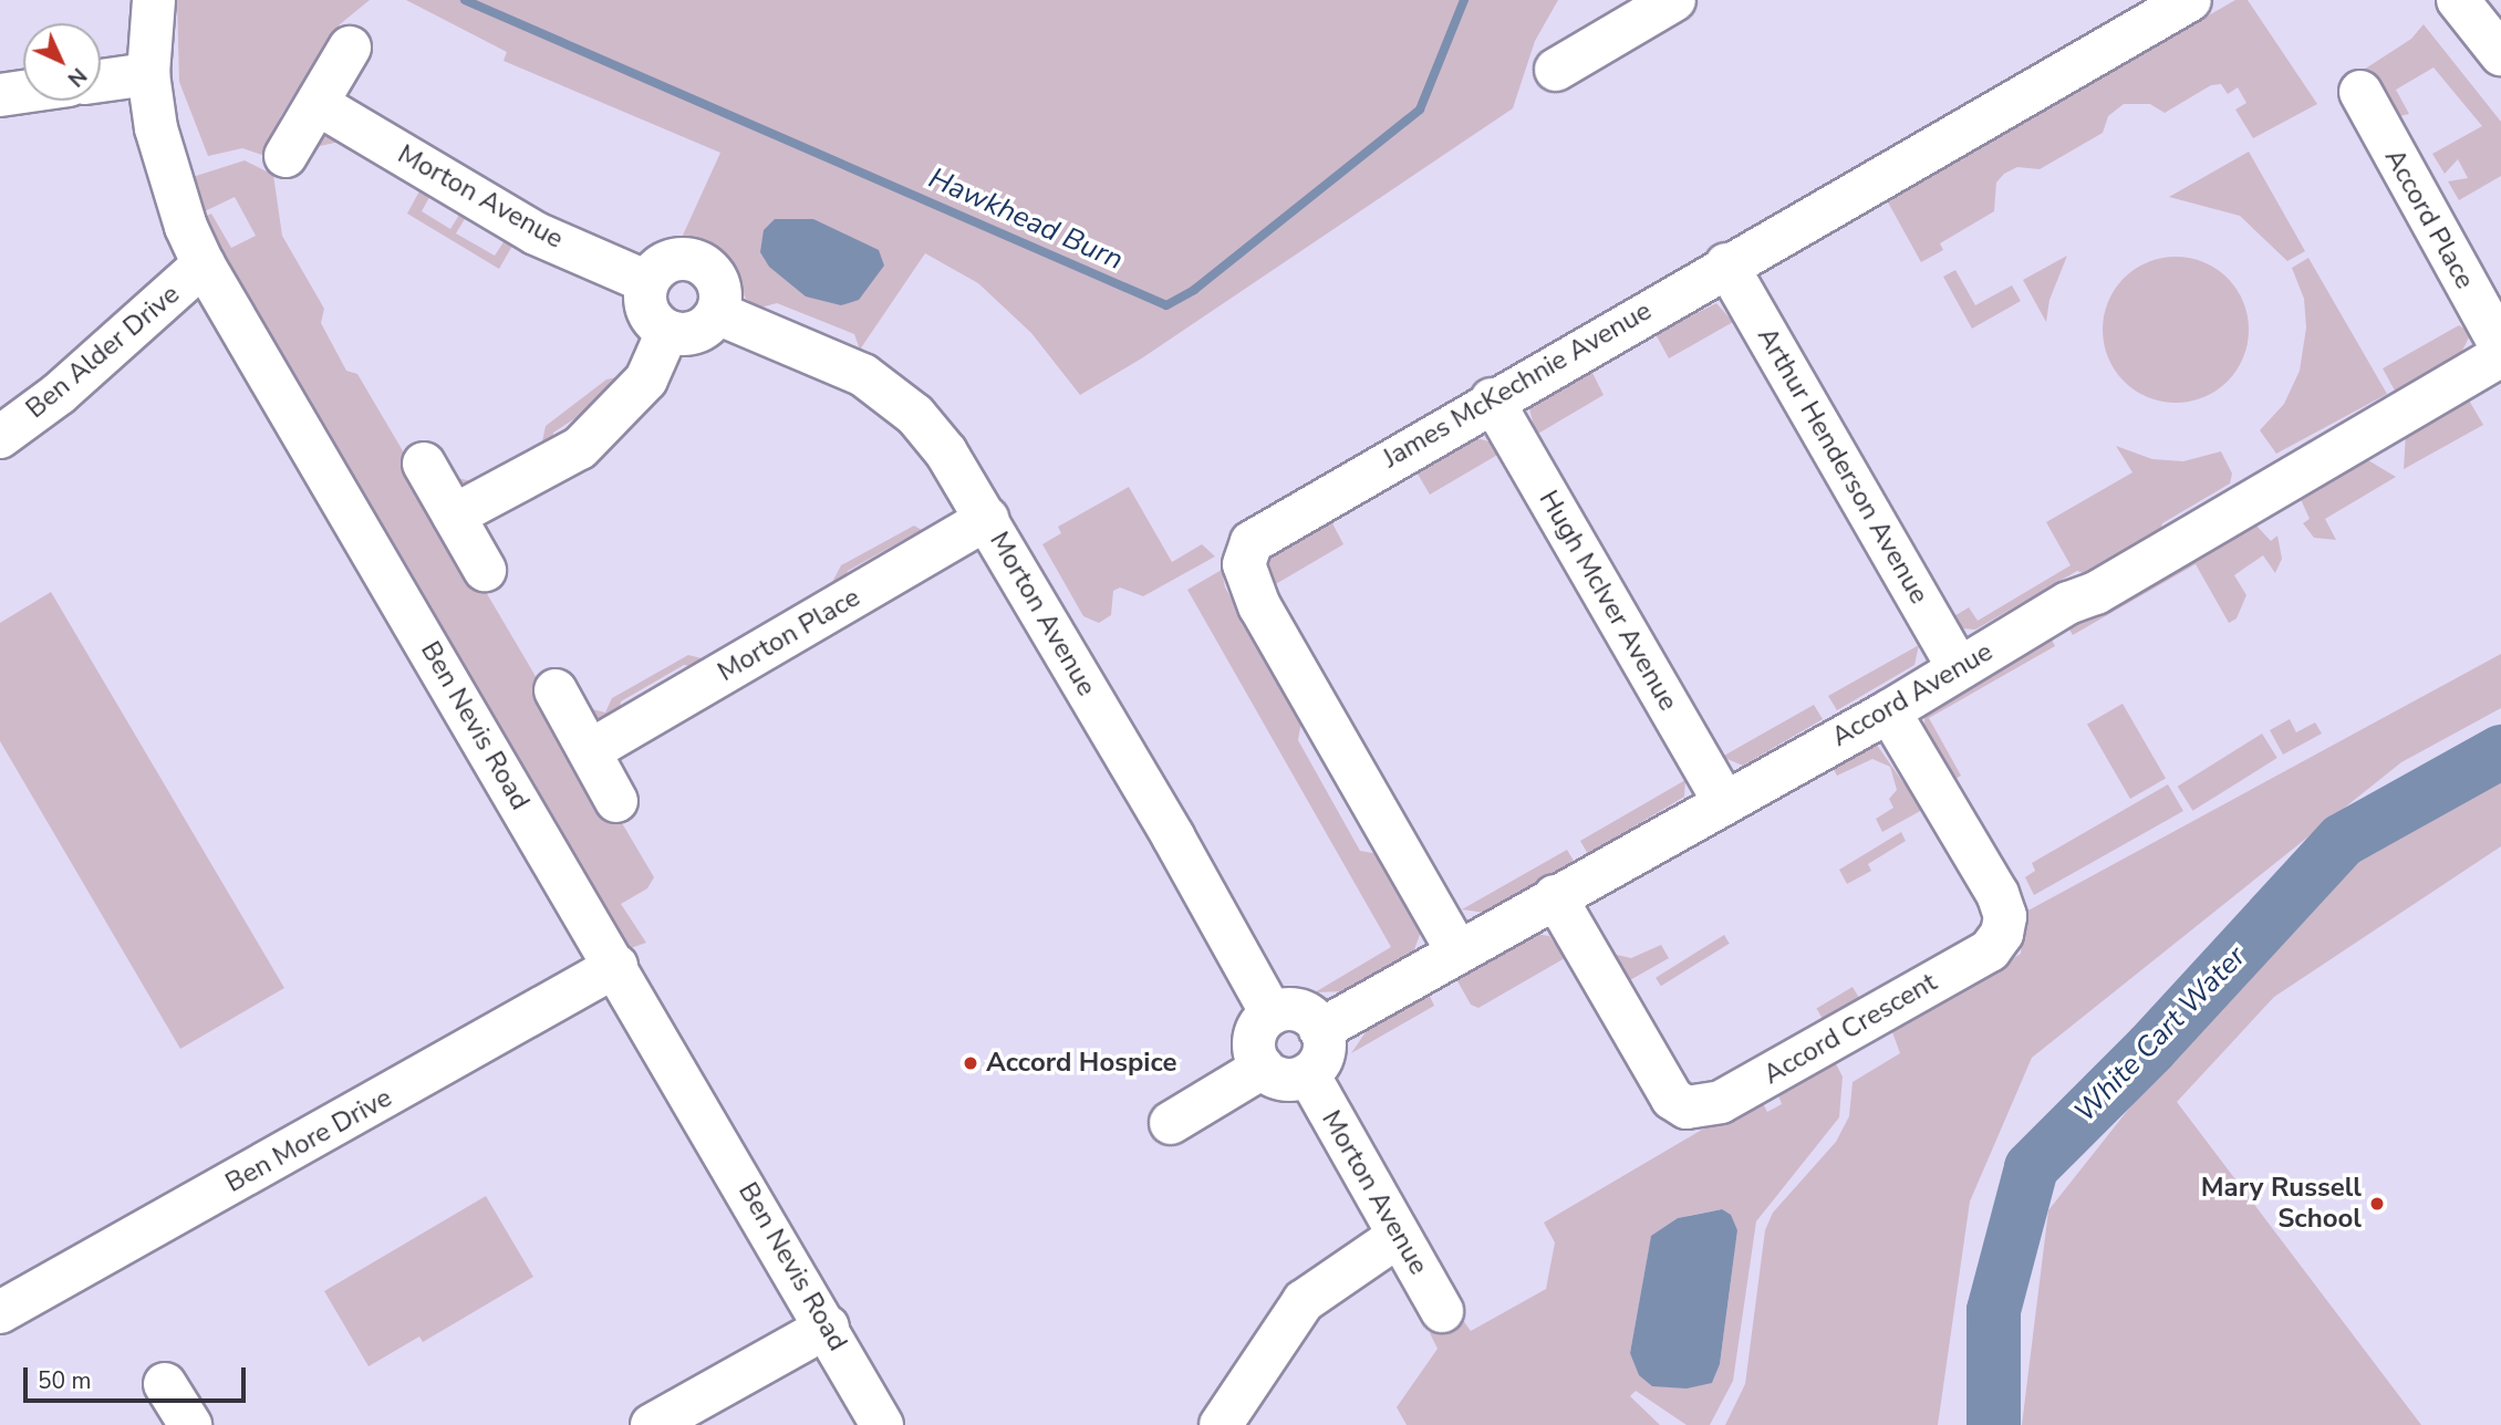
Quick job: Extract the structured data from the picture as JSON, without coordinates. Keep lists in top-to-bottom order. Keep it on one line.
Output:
{"streets":{"street":["Morton Avenue","Accord Place","Ben Alder Drive","James McKechnie Avenue","Arthur Henderson Avenue","Hugh McIver Avenue","Morton Place","Accord Avenue","Ben Nevis Road","Accord Crescent","Ben More Drive"]},"crossings":[["Morton Avenue","Morton Place"],["Morton Avenue","Accord Avenue"],["Ben Alder Drive","Ben Nevis Road"],["James McKechnie Avenue","Arthur Henderson Avenue"],["James McKechnie Avenue","Hugh McIver Avenue"],["James McKechnie Avenue","Accord Avenue"],["Arthur Henderson Avenue","Accord Avenue"],["Hugh McIver Avenue","Accord Avenue"],["Accord Avenue","Accord Crescent"],["Ben Nevis Road","Ben More Drive"]],"water":["Hawkhead Burn","White Cart Water"],"places":["Accord Hospice","Mary Russell School"],"scale_bar":"50 m","north":"bottom right"}
